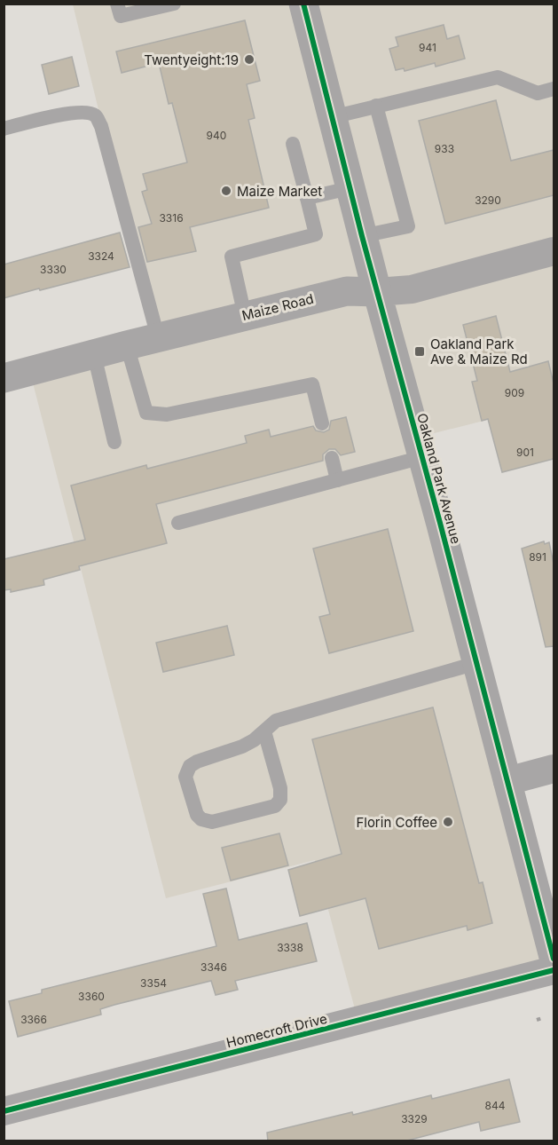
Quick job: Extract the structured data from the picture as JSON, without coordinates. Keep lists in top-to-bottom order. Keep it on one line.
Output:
{"streets":{"street":["Maize Road","Oakland Park Avenue","Homecroft Drive"]},"crossings":[["Maize Road","Oakland Park Avenue"]],"places":{"other":["Twentyeight:19","Maize Market","Florin Coffee"],"transit":["Oakland Park Ave & Maize Rd"]},"house_numbers":["941","940","933","3290","3316","3324","3330","909","901","891","3338","3346","3354","3360","3366","844","3329"]}
